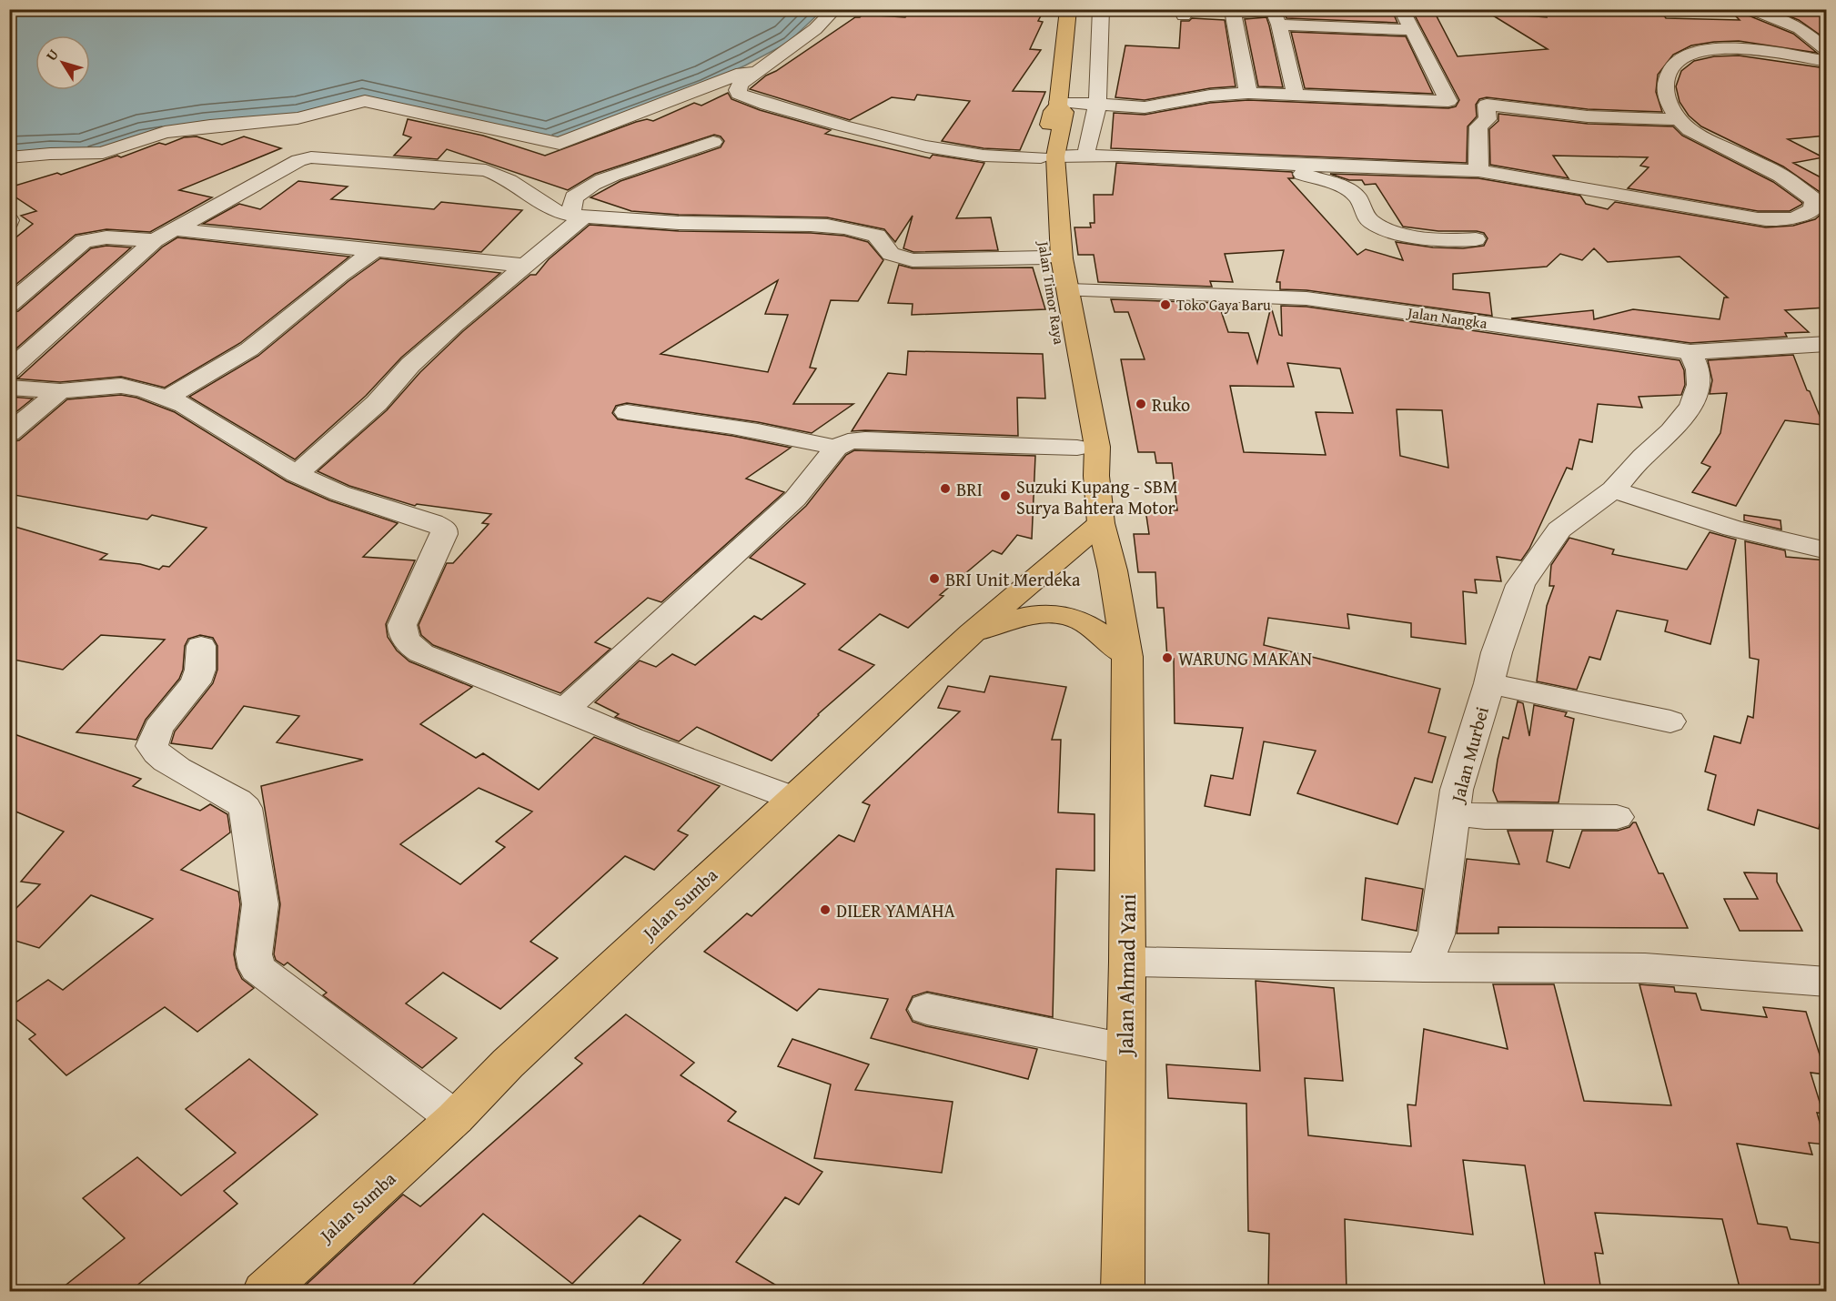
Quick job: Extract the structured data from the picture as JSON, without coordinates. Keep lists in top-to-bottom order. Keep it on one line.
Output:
{"streets":{"main road":["Jalan Timor Raya","Jalan Sumba","Jalan Ahmad Yani"],"street":["Jalan Nangka","Jalan Murbei"]},"crossings":[["Jalan Timor Raya","Jalan Nangka"],["Jalan Timor Raya","Jalan Sumba"],["Jalan Timor Raya","Jalan Ahmad Yani"],["Jalan Nangka","Jalan Murbei"]],"places":["Toko Gaya Baru","Ruko","BRI","Suzuki Kupang - SBM Surya Bahtera Motor","BRI Unit Merdeka","WARUNG MAKAN","DILER YAMAHA"],"north":"top left"}
